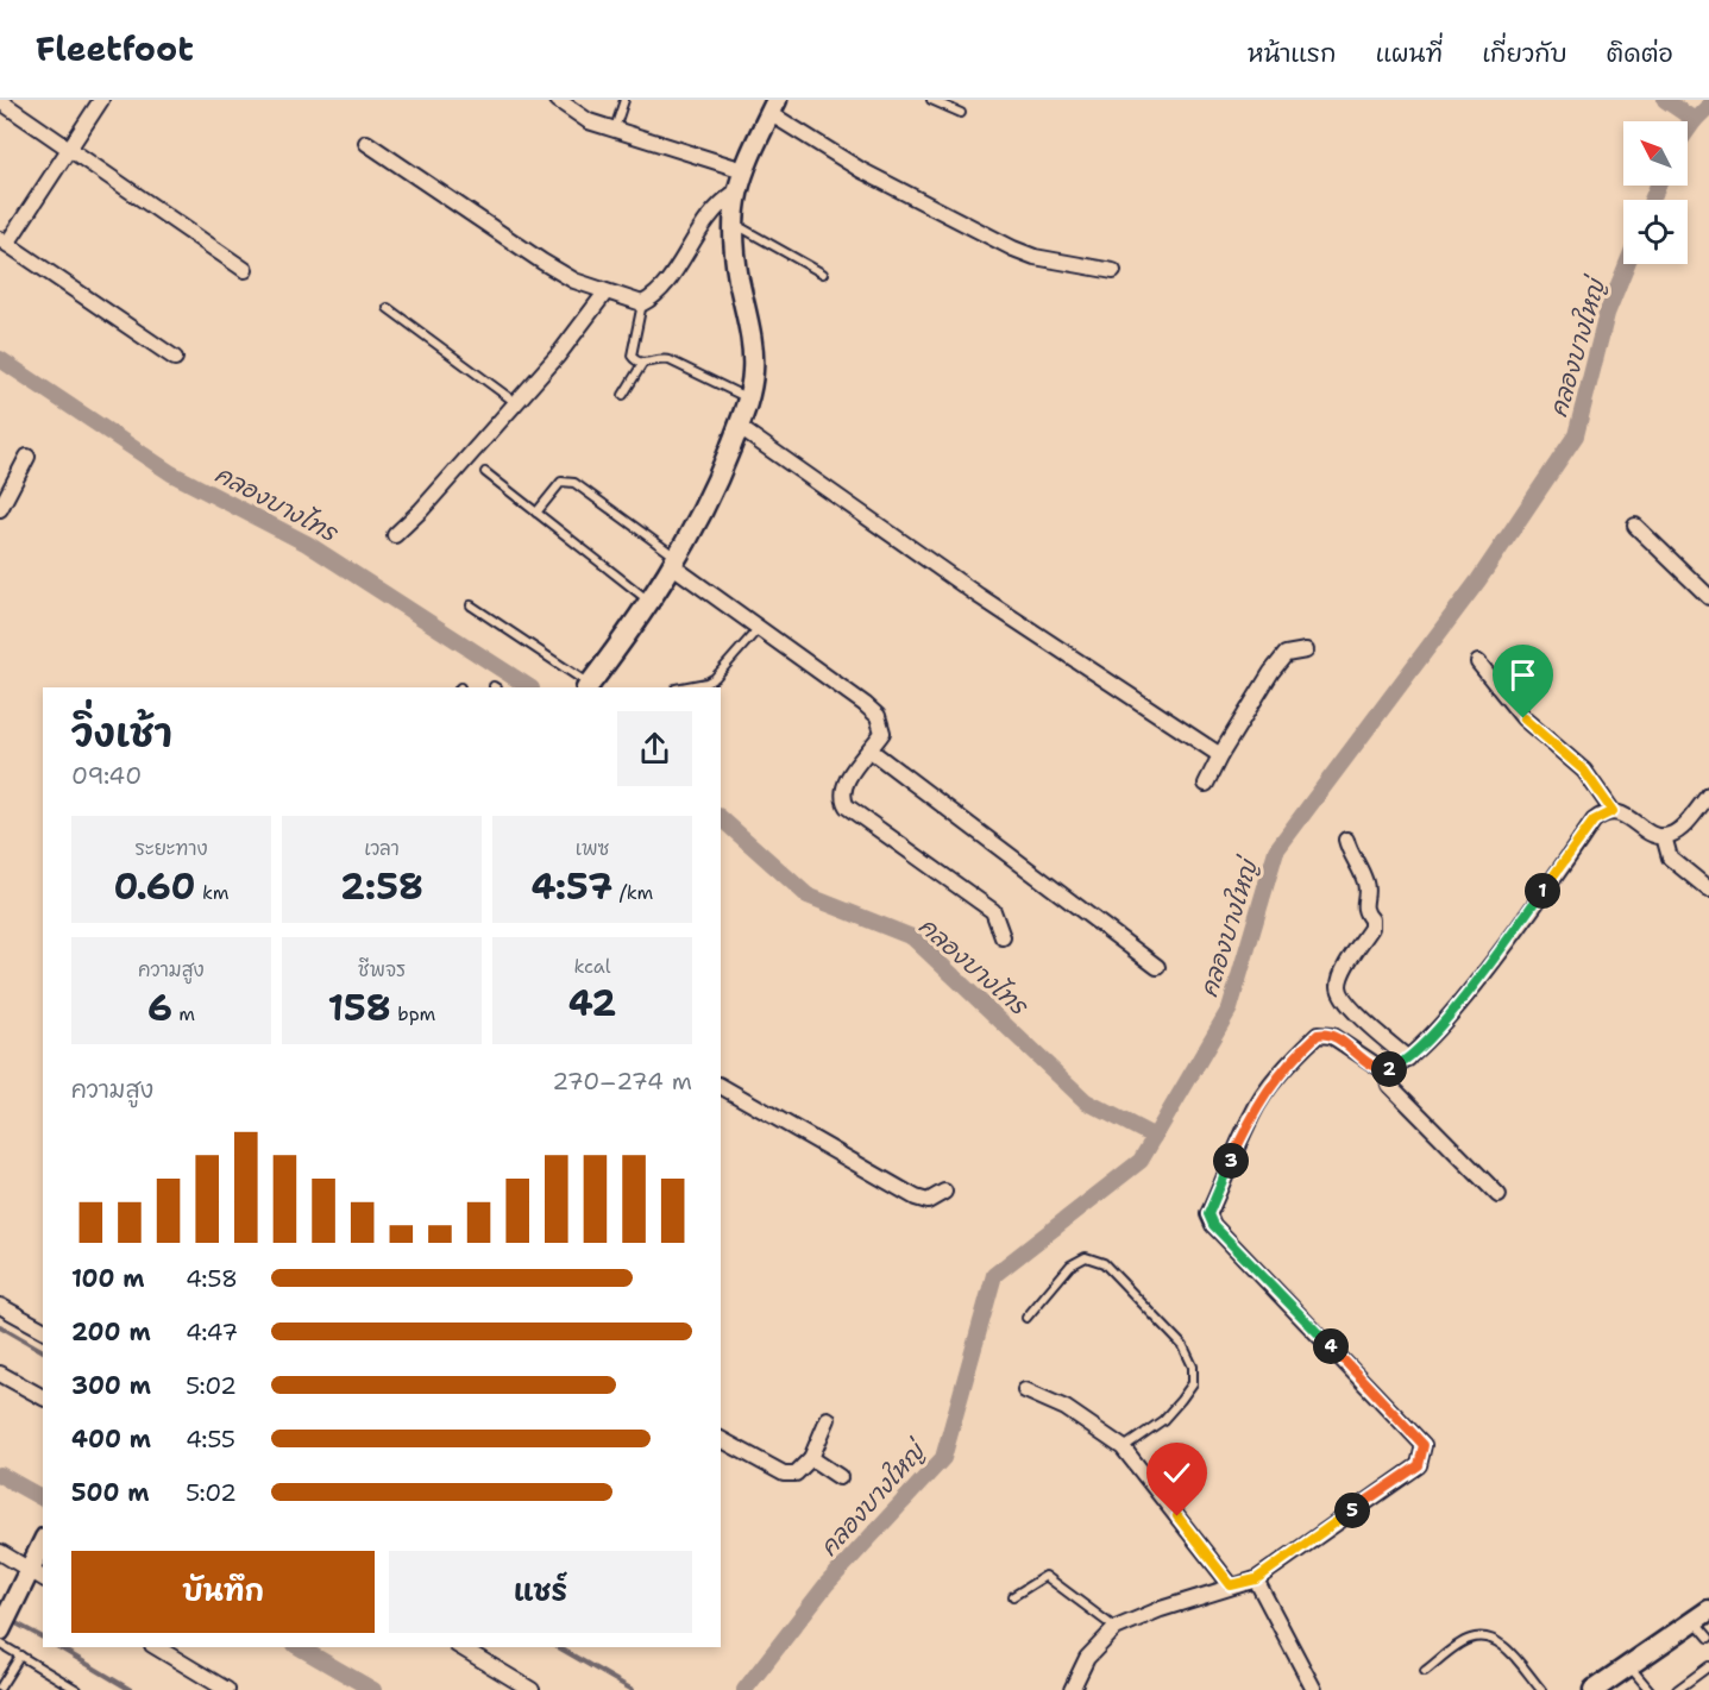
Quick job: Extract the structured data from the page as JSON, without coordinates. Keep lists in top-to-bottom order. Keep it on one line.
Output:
{"water":["คลองบางใหญ่","คลองบางไทร"],"north":"top left","page":{"header":"Fleetfoot","nav":["หน้าแรก","แผนที่","เกี่ยวกับ","ติดต่อ"],"heading":["วิ่งเช้า","09:40"],"stats":[["ระยะทาง","0.60 km"],["เวลา","2:58"],["เพซ","4:57 /km"],["ความสูง","6 m"],["ชีพจร","158 bpm"],["kcal","42"]],"pins":["1","2","3","4","5"],"chart":["ความสูง","270–274 m"],"list":[{"name":"100 m","note":"4:58"},{"name":"200 m","note":"4:47"},{"name":"300 m","note":"5:02"},{"name":"400 m","note":"4:55"},{"name":"500 m","note":"5:02"}],"buttons":["บันทึก","แชร์"]}}
